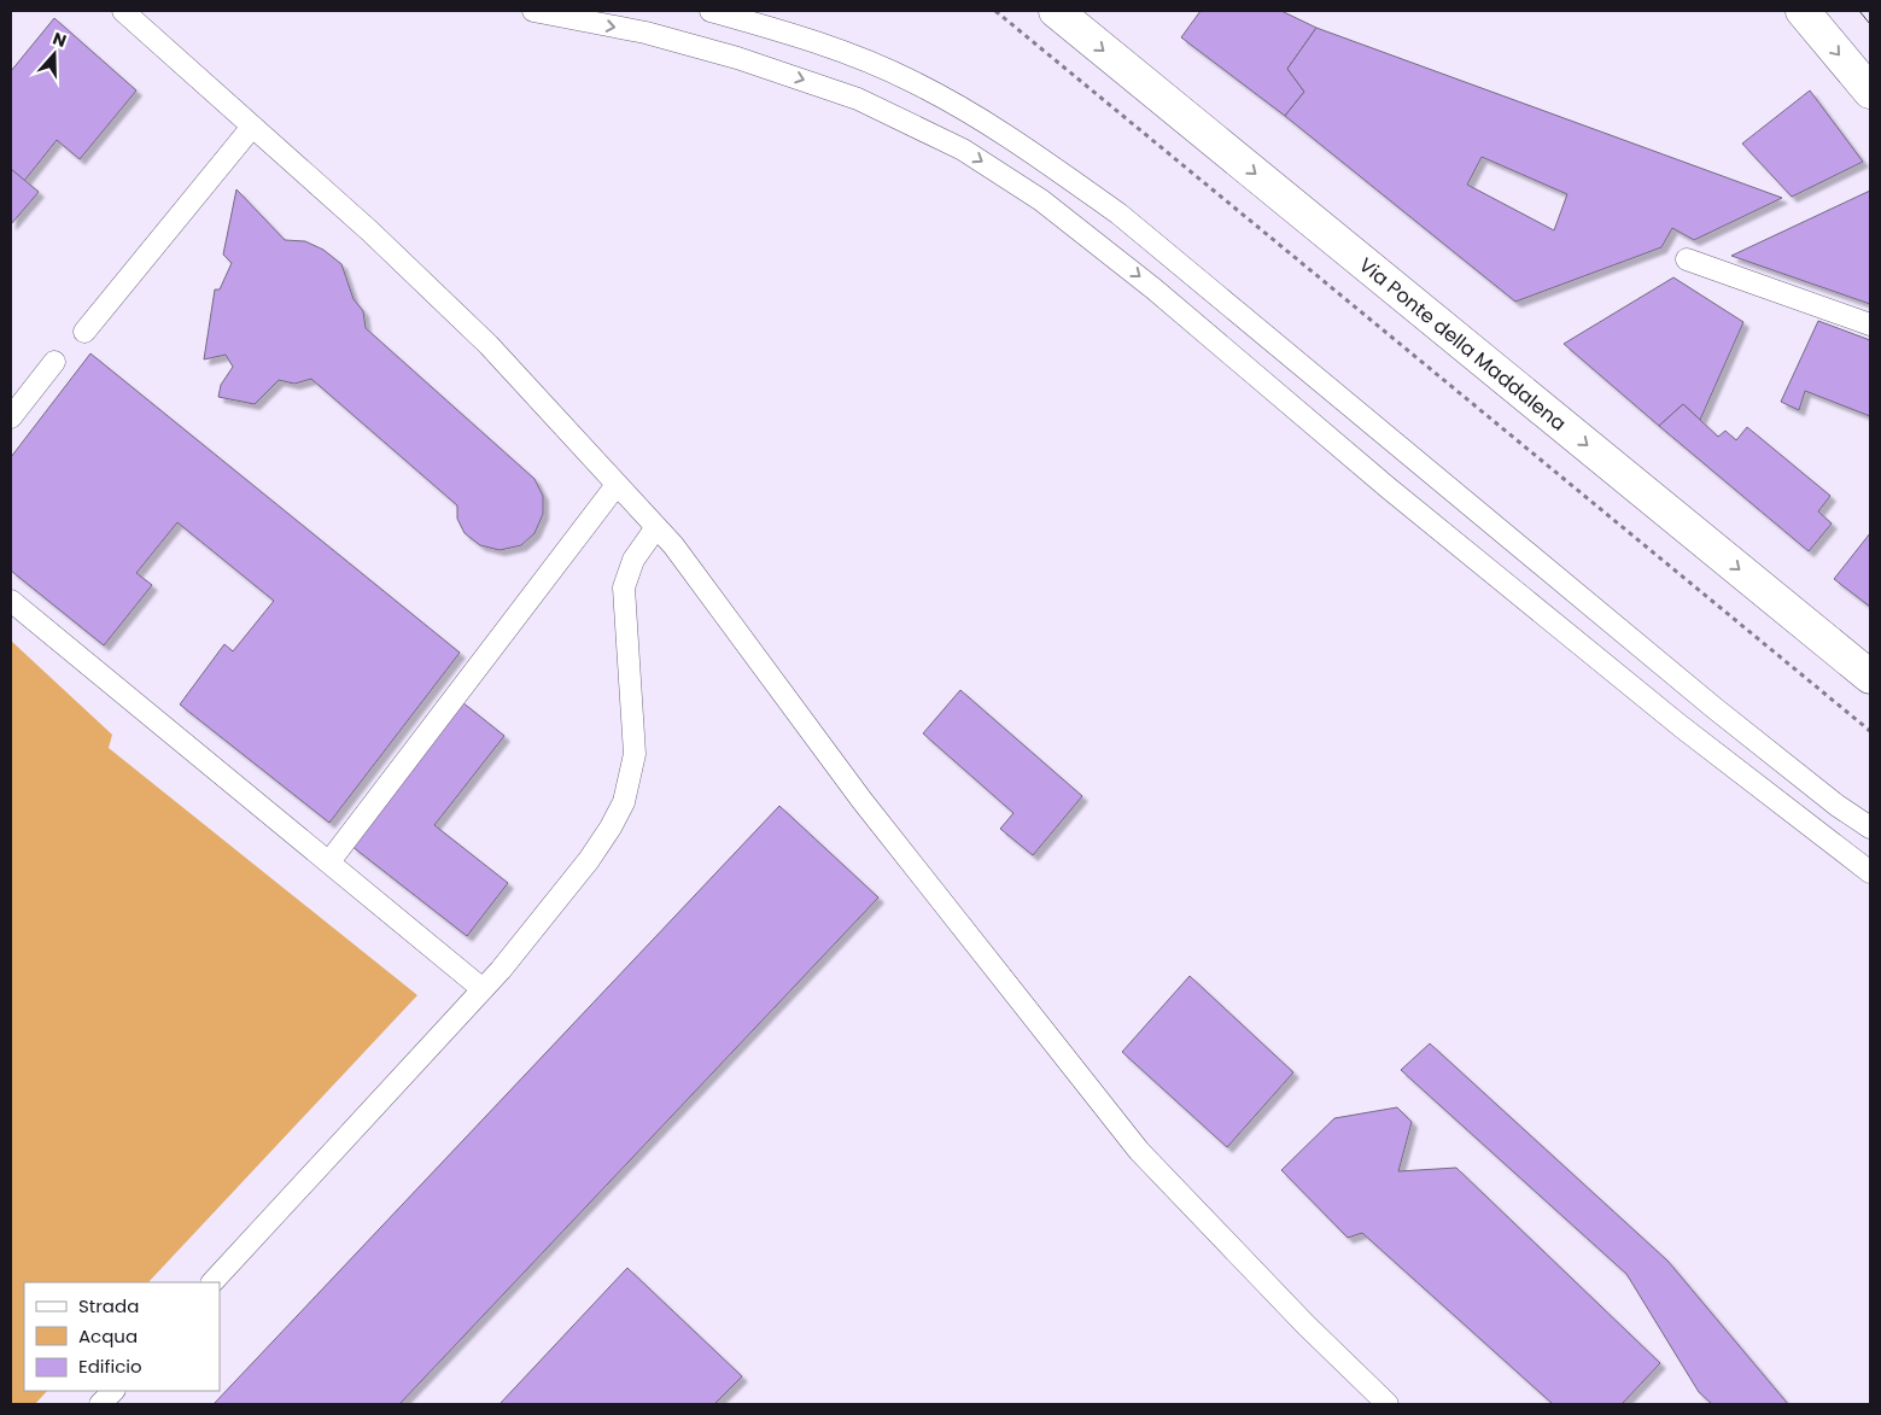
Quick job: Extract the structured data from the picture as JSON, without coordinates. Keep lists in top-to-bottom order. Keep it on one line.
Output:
{"streets":{"street":["Via Ponte della Maddalena"]},"one_way":["Via Ponte della Maddalena"],"legend":["Strada","Acqua","Edificio"],"north":"top"}
